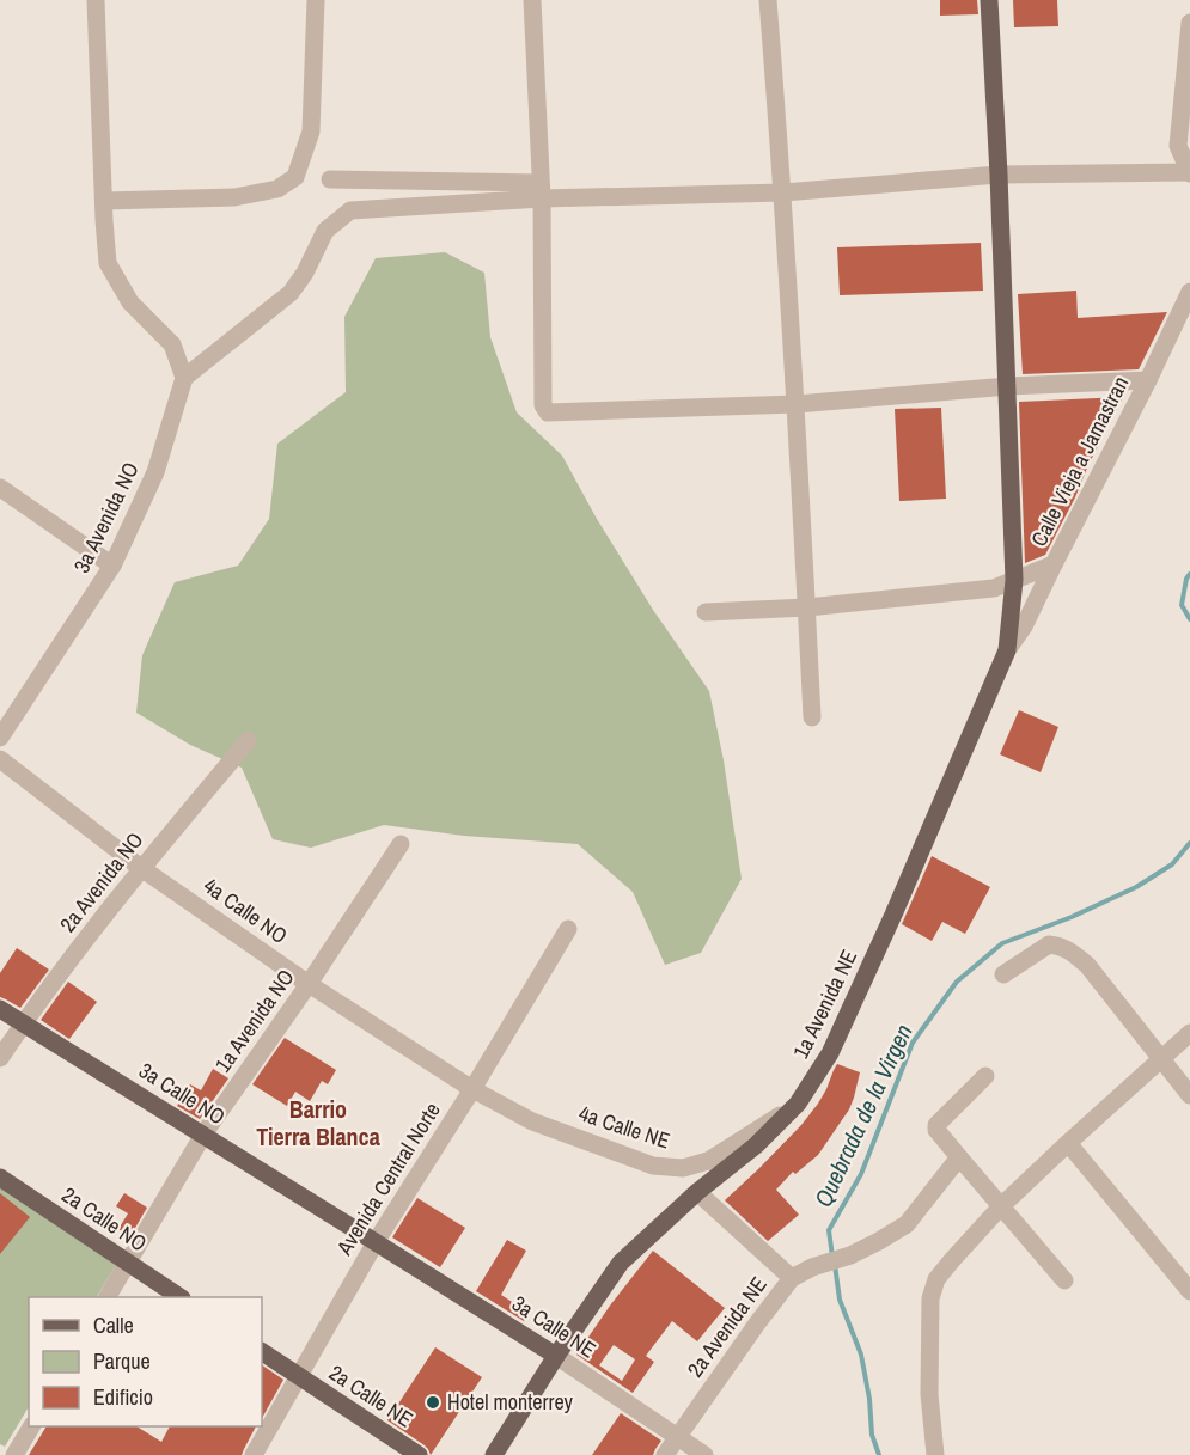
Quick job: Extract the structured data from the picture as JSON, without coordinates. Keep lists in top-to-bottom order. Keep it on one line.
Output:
{"streets":{"main road":["1a Avenida NE","3a Calle NO","2a Calle NO","3a Calle NE","2a Calle NE"],"street":["Calle Vieja a Jamastran","3a Avenida NO","2a Avenida NO","4a Calle NO","1a Avenida NO","4a Calle NE","Avenida Central Norte","2a Avenida NE"]},"crossings":[["Calle Vieja a Jamastran","1a Avenida NE"],["2a Avenida NO","4a Calle NO"],["2a Avenida NO","3a Calle NO"],["4a Calle NO","1a Avenida NO"],["4a Calle NO","4a Calle NE"],["4a Calle NO","Avenida Central Norte"],["1a Avenida NE","4a Calle NE"],["1a Avenida NE","3a Calle NE"],["1a Avenida NO","3a Calle NO"],["1a Avenida NO","2a Calle NO"],["3a Calle NO","Avenida Central Norte"],["3a Calle NO","3a Calle NE"],["4a Calle NE","Avenida Central Norte"],["Avenida Central Norte","3a Calle NE"],["Avenida Central Norte","2a Calle NE"],["3a Calle NE","2a Avenida NE"]],"districts":["Barrio Tierra Blanca"],"water":["Quebrada de la Virgen"],"places":["Hotel monterrey"],"legend":["Calle","Parque","Edificio"]}
